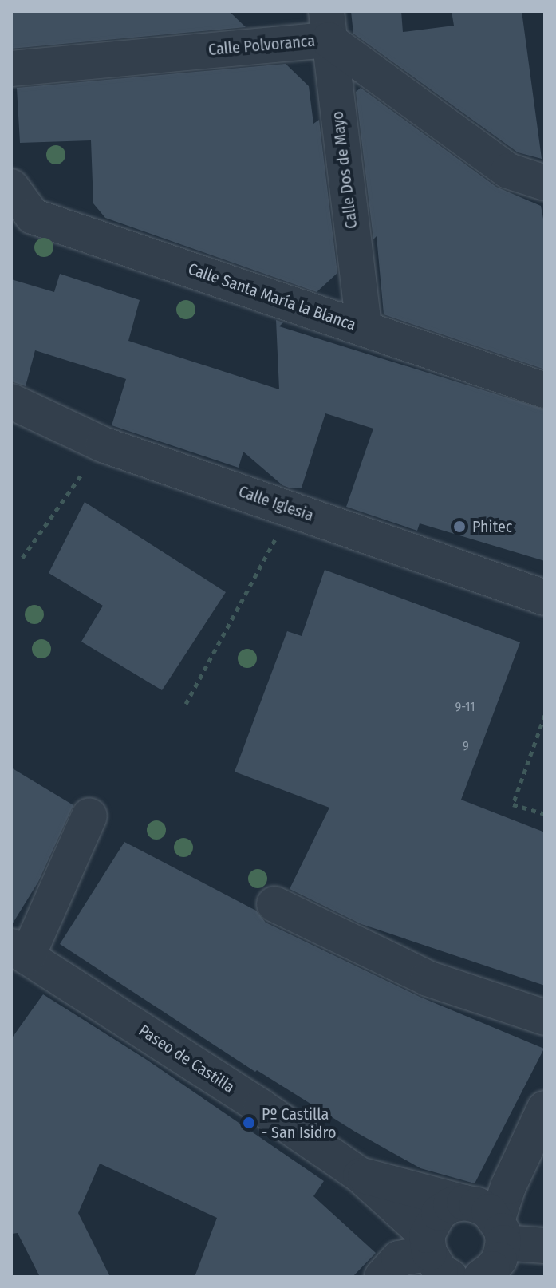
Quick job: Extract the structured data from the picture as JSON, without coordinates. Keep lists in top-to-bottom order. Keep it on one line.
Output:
{"streets":{"street":["Calle Polvoranca","Calle Dos de Mayo","Calle Santa María la Blanca","Calle Iglesia","Paseo de Castilla"]},"crossings":[["Calle Polvoranca","Calle Dos de Mayo"],["Calle Dos de Mayo","Calle Santa María la Blanca"]],"places":["Phitec","Pº Castilla - San Isidro"],"house_numbers":["9-11","9"]}
